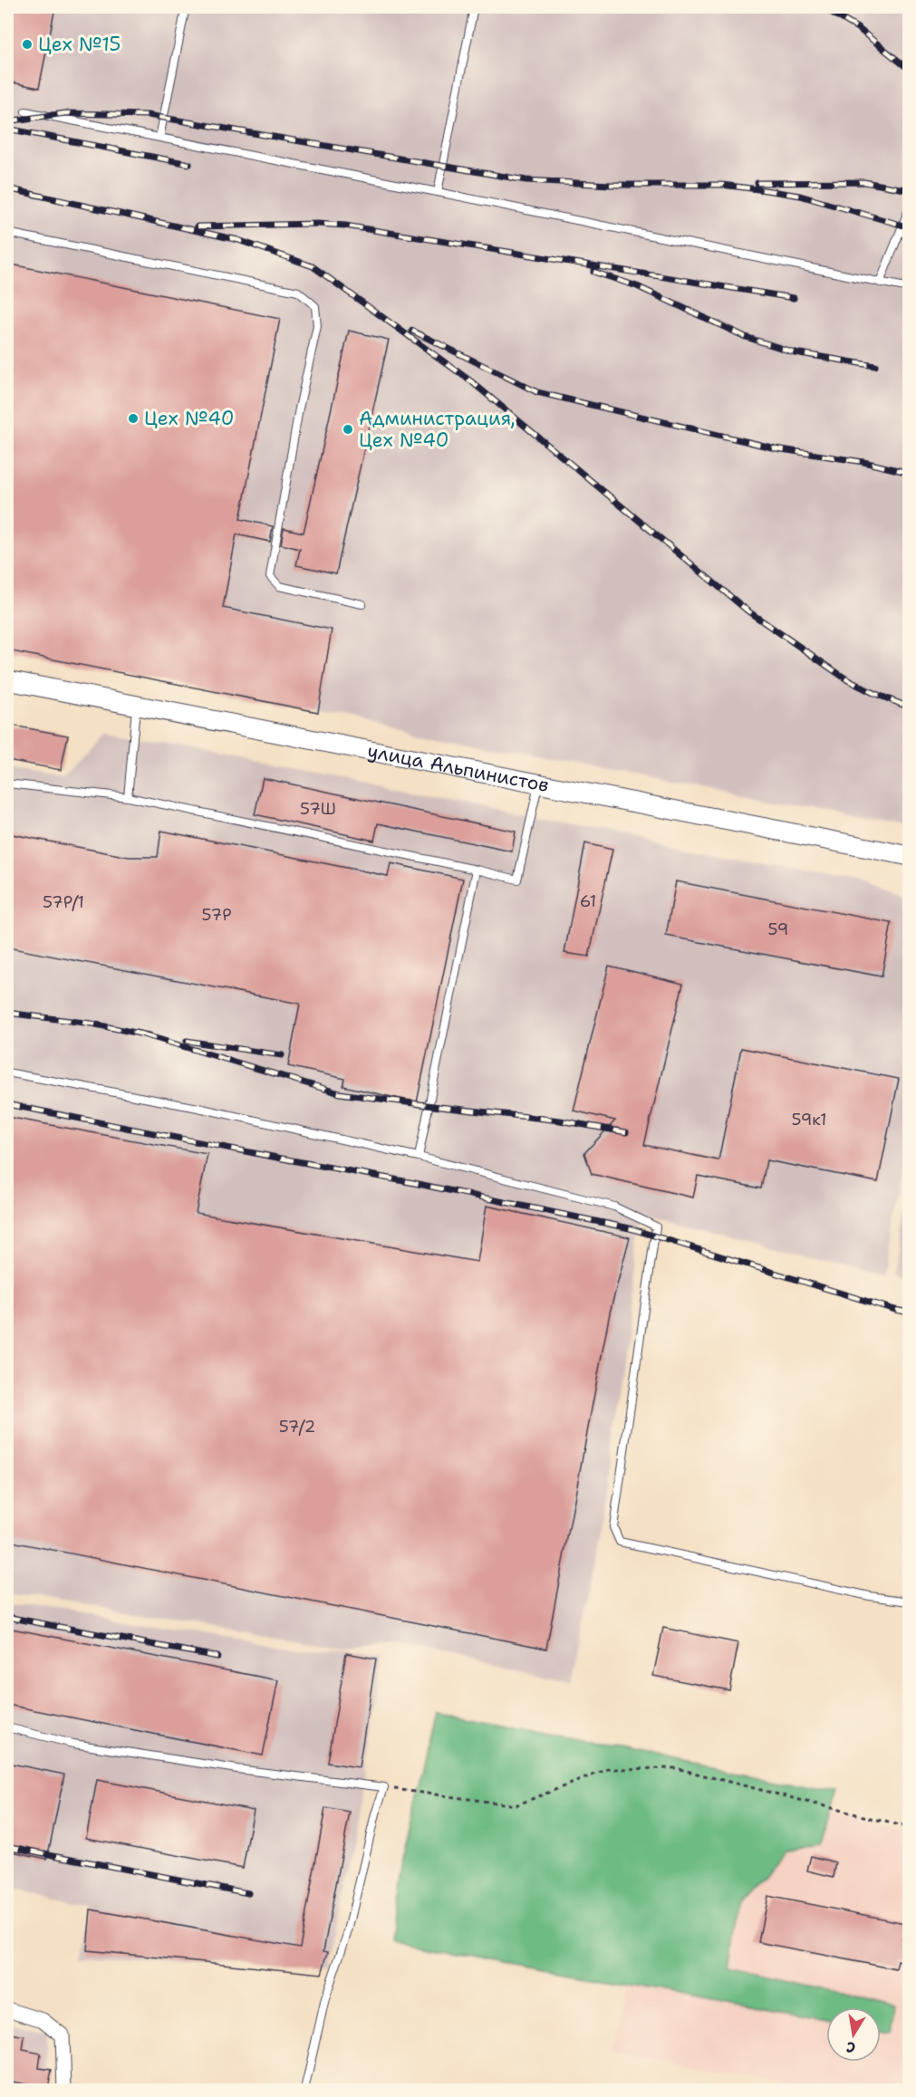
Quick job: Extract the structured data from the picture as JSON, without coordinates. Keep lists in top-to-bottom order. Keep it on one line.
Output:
{"streets":{"main road":["улица Альпинистов"]},"places":["Цех №15","Цех №40","Администрация, Цех №40"],"house_numbers":["57Ш","61","57Р/1","57Р","59","59к1","57/2"],"north":"bottom"}
